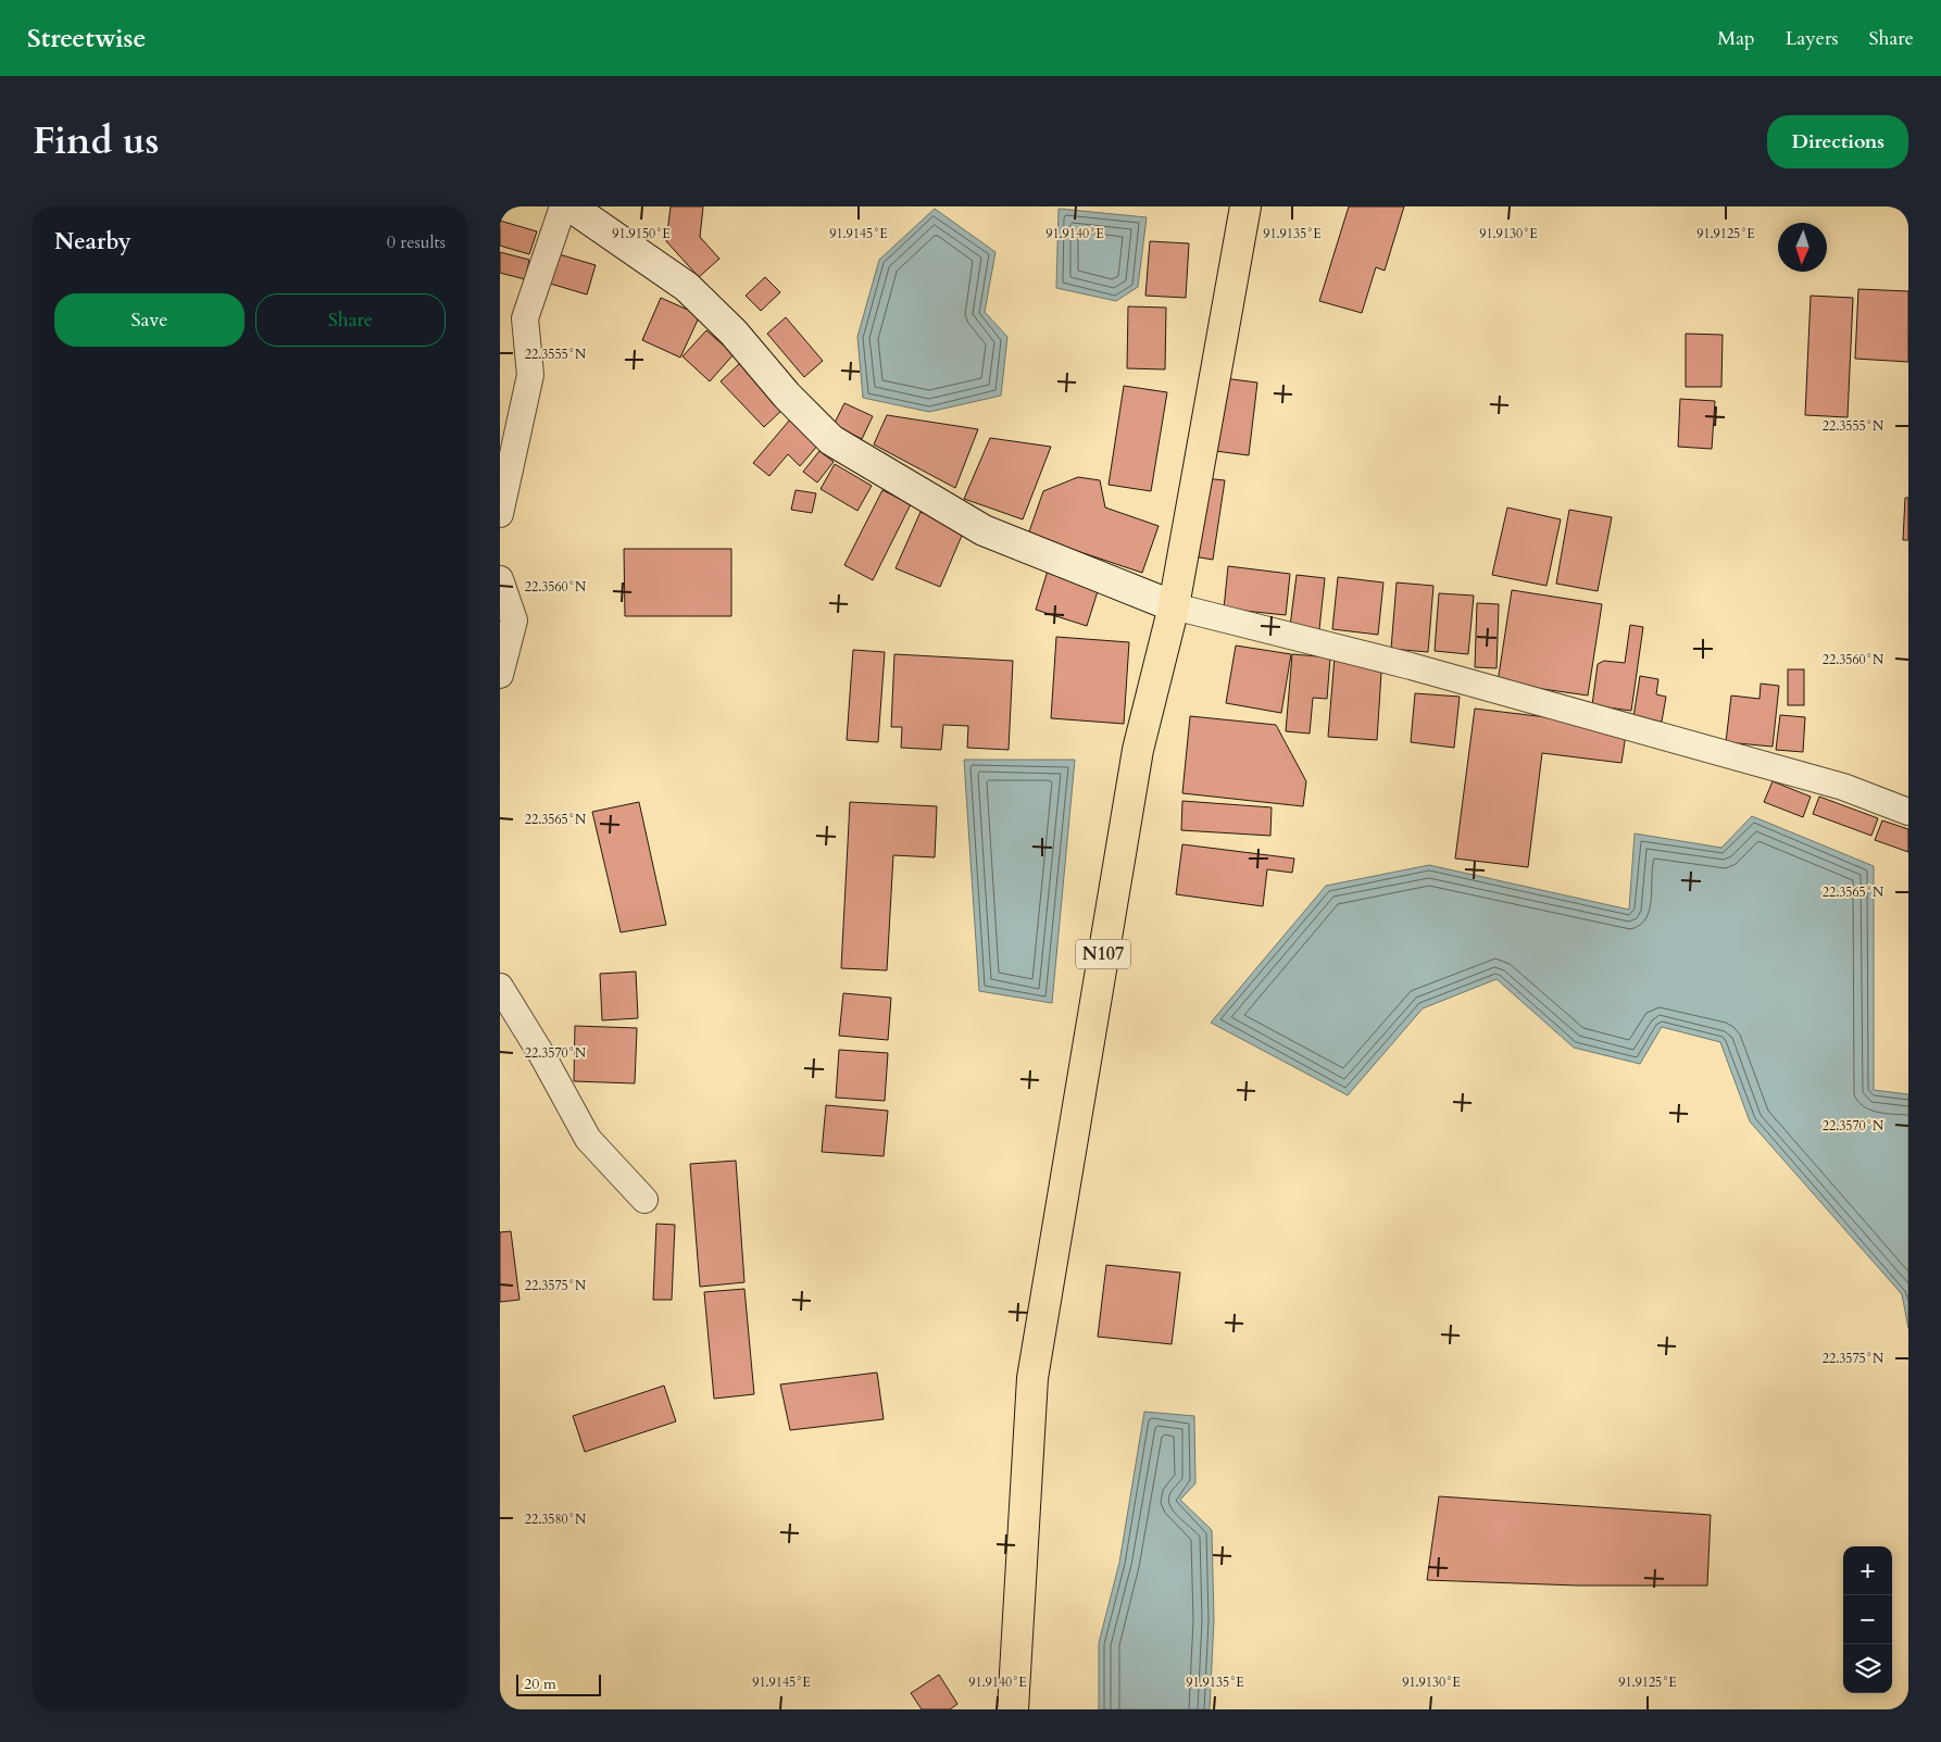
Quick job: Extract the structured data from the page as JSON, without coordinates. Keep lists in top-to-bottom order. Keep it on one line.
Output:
{"streets":{"highway":["N107"]},"scale_bar":"20 m","north":"bottom","page":{"header":"Streetwise","nav":["Map","Layers","Share"],"title":"Find us","buttons":["Directions",["Save","Share"]],"heading":["Nearby","0 results"],"map_buttons":["+","−"],"scale":"20 m"},"coordinates":["91.9150°E","91.9145°E","91.9140°E","91.9135°E","91.9130°E","91.9125°E","22.3555°N","22.3560°N","22.3565°N","22.3570°N","22.3575°N","22.3580°N"]}
